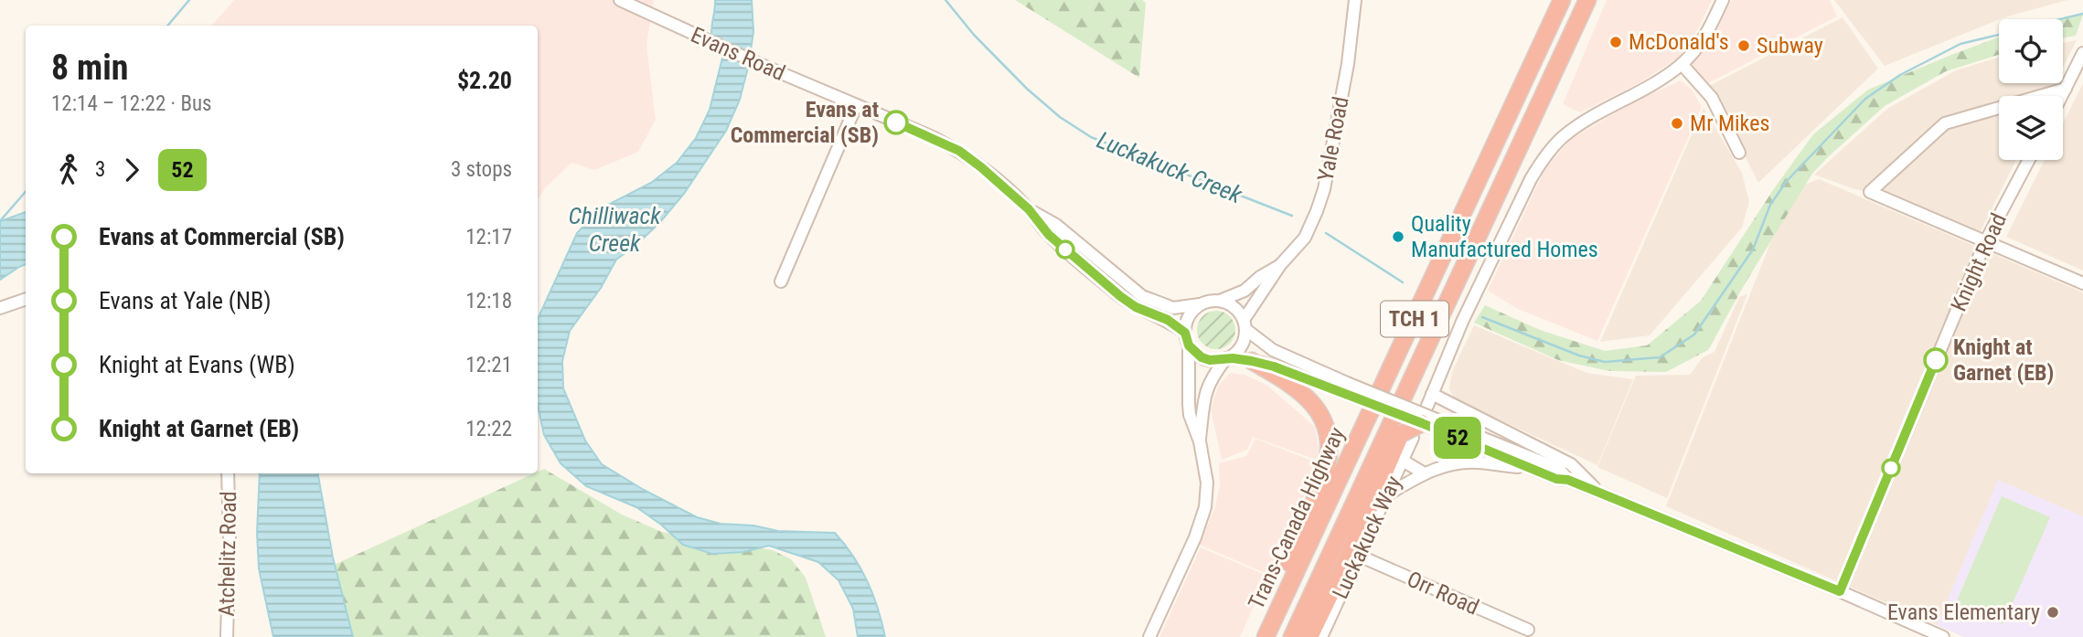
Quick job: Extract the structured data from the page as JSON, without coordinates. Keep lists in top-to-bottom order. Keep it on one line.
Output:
{"streets":{"highway":["TCH 1","Trans-Canada Highway"],"street":["Evans Road","Yale Road","Knight Road","Luckakuck Way","Atchelitz Road","Orr Road"]},"crossings":[["Evans Road","Yale Road"],["Luckakuck Way","Orr Road"]],"water":["Luckakuck Creek","Chilliwack Creek"],"places":["McDonald's","Subway","Evans at Commercial (SB)","Mr Mikes","Quality Manufactured Homes","Knight at Garnet (EB)","Evans Elementary"],"lines":["bus line 52"],"page":{"on_map":"52","heading":["8 min","12:14 – 12:22 · Bus","$2.20"],"legs":["3","52","3 stops"],"list":[{"name":"Evans at Commercial (SB)","value":"12:17"},{"name":"Evans at Yale (NB)","value":"12:18"},{"name":"Knight at Evans (WB)","value":"12:21"},{"name":"Knight at Garnet (EB)","value":"12:22"}]}}
